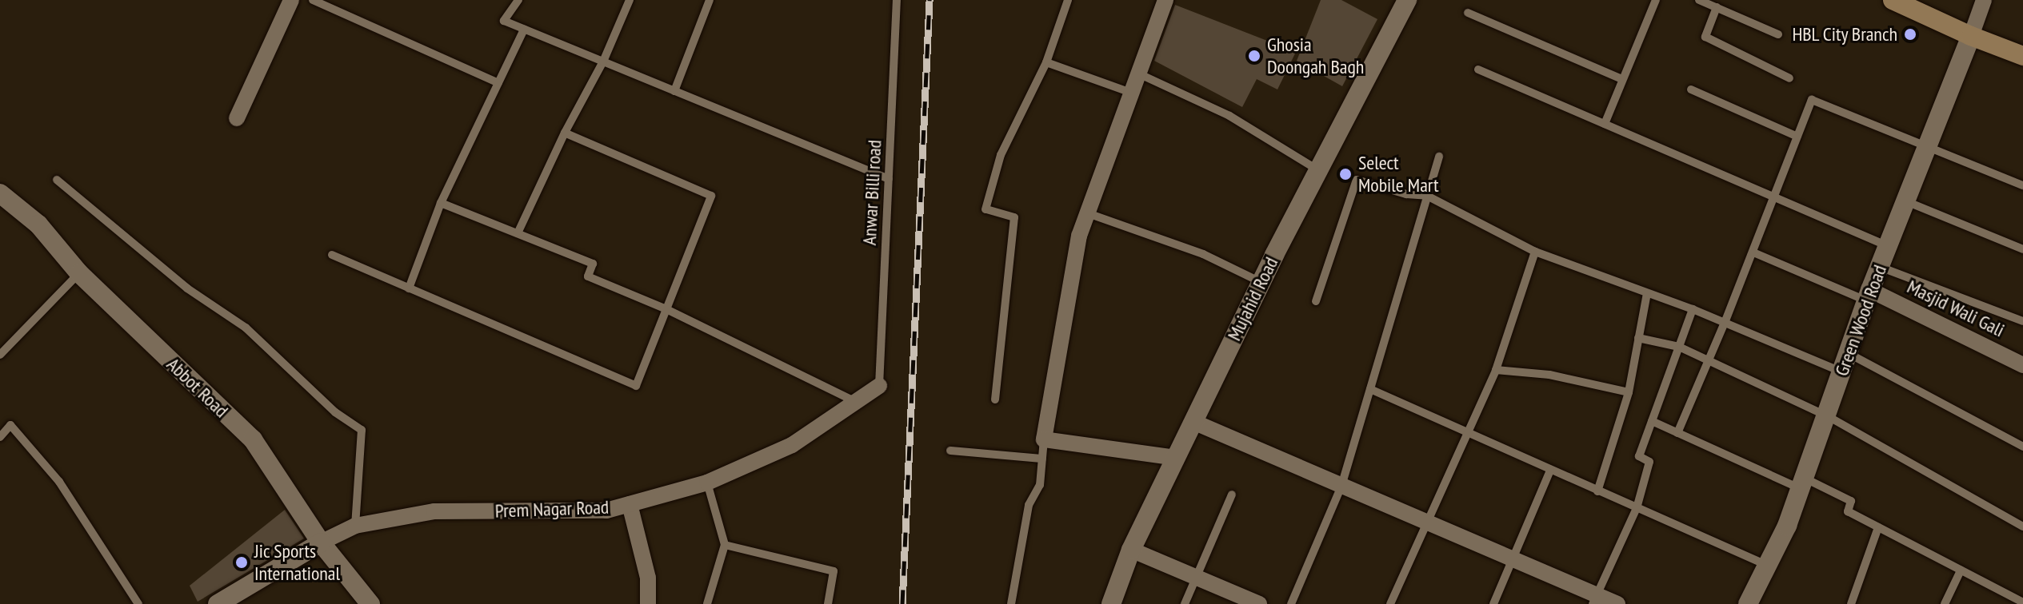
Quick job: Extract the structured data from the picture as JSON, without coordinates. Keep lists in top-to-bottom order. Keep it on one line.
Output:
{"streets":{"street":["Mujahid Road","Masjid Wali Gali","Green Wood Road","Abbot Road","Prem Nagar Road"],"lane":["Anwar Billi road"]},"crossings":[["Anwar Billi road","Prem Nagar Road"],["Masjid Wali Gali","Green Wood Road"],["Abbot Road","Prem Nagar Road"]],"places":["HBL City Branch","Ghosia Doongah Bagh","Select Mobile Mart","Jic Sports International"]}
